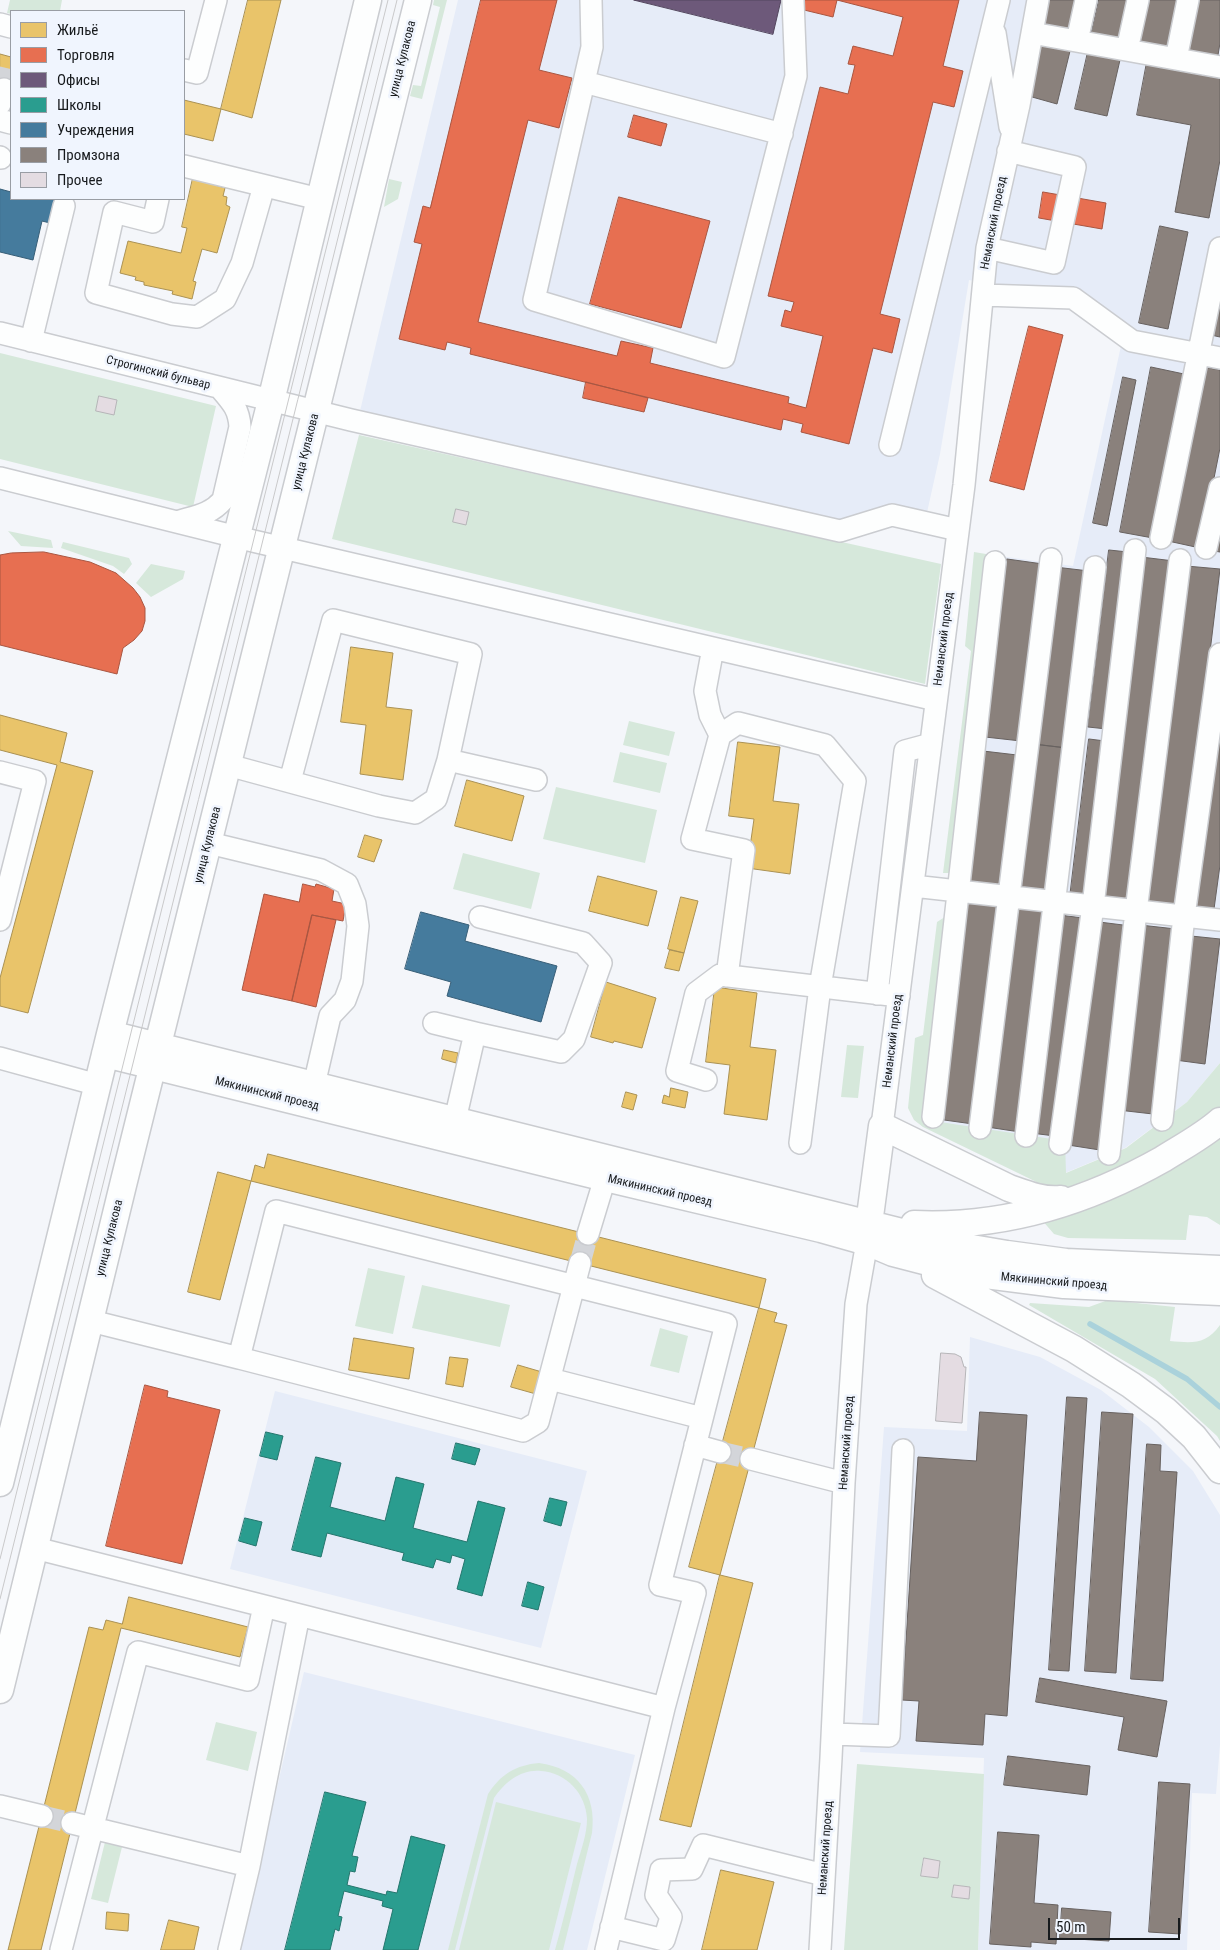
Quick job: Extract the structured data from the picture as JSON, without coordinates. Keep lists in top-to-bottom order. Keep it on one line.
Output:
{"streets":{"main road":["улица Кулакова","Неманский проезд","Мякининский проезд"],"street":["Строгинский бульвар"]},"crossings":[["улица Кулакова","Строгинский бульвар"],["улица Кулакова","Мякининский проезд"],["Неманский проезд","Строгинский бульвар"],["Неманский проезд","Мякининский проезд"]],"legend":["Жильё","Торговля","Офисы","Школы","Учреждения","Промзона","Прочее"],"scale_bar":"50 m"}
